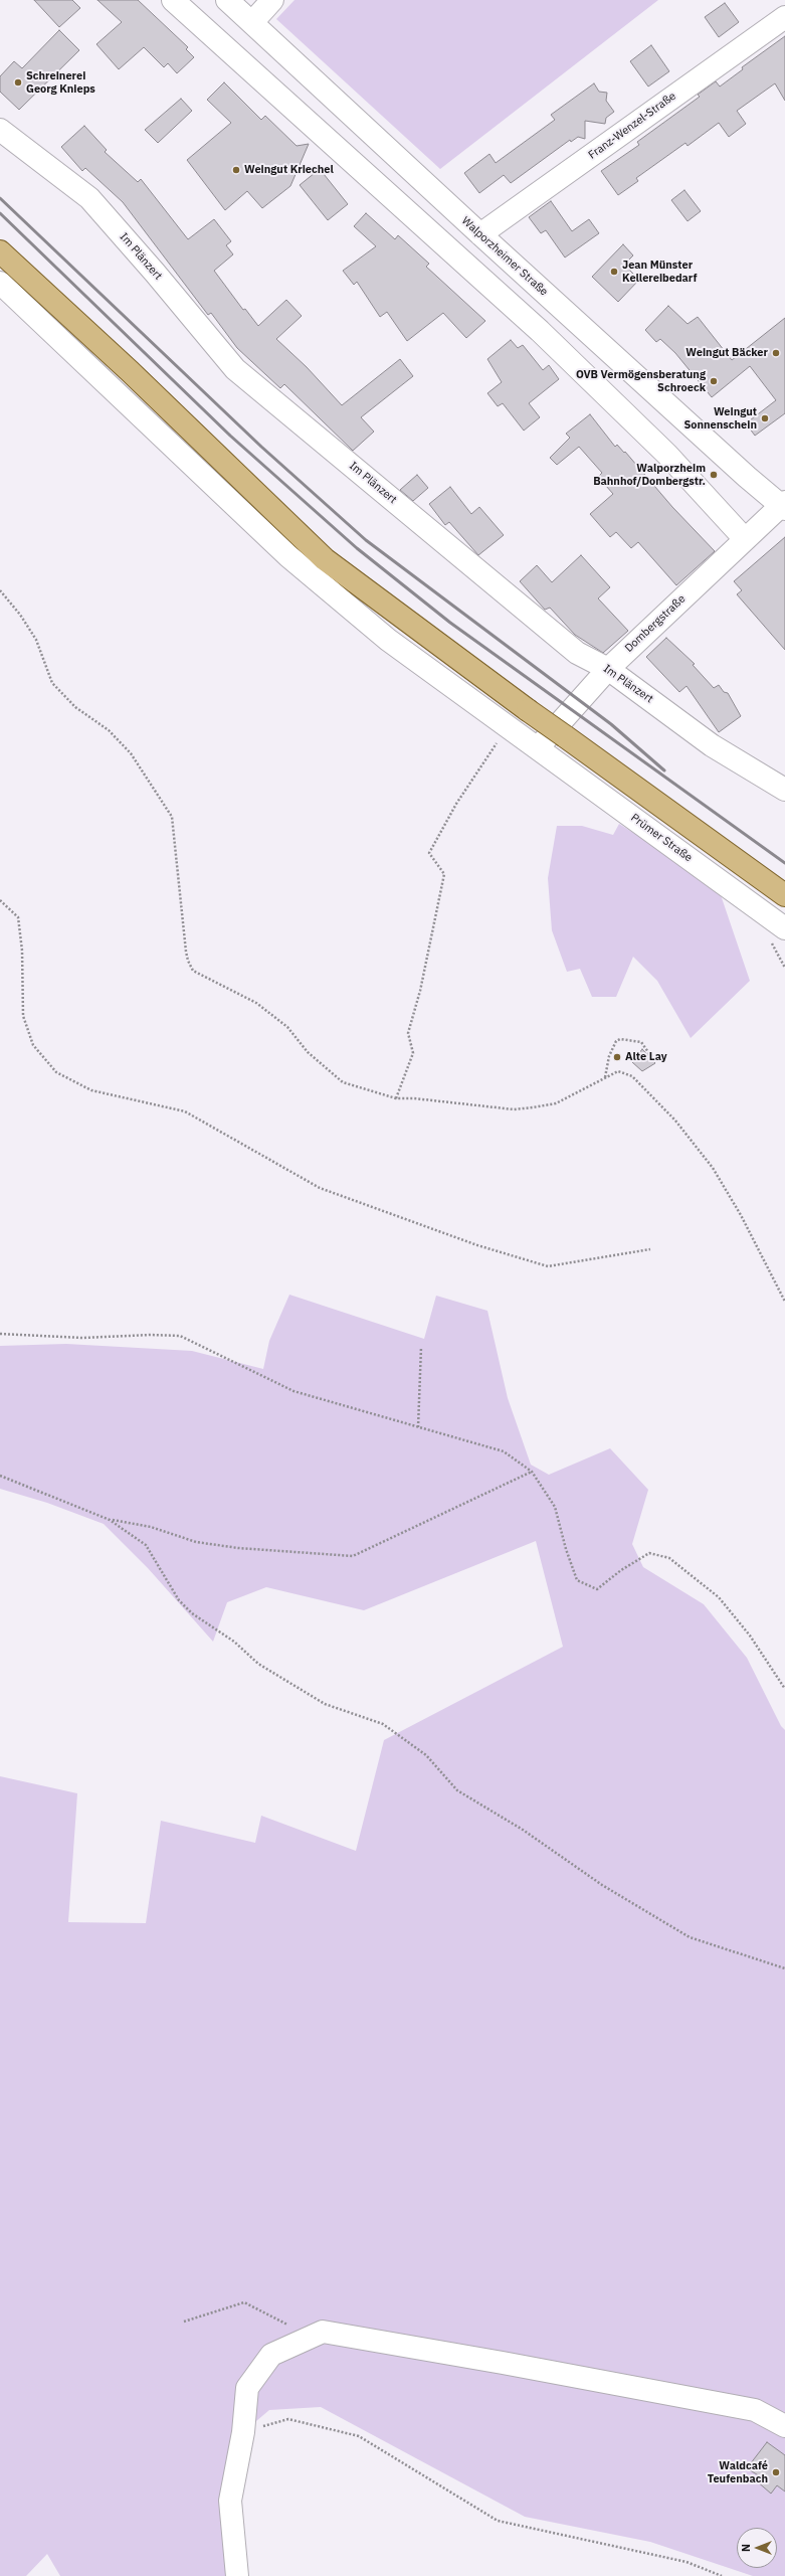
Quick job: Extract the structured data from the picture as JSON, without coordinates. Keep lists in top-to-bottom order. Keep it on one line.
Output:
{"streets":{"street":["Franz-Wenzel-Straße","Im Plänzert","Walporzheimer Straße","Dombergstraße","Prümer Straße"]},"crossings":[["Franz-Wenzel-Straße","Walporzheimer Straße"],["Im Plänzert","Dombergstraße"],["Walporzheimer Straße","Dombergstraße"],["Dombergstraße","Prümer Straße"]],"places":["Schreinerei Georg Knieps","Weingut Kriechel","Jean Münster Kellereibedarf","Weingut Bäcker","OVB Vermögensberatung Schroeck","Weingut Sonnenschein","Walporzheim Bahnhof/Dombergstr.","Alte Lay","Waldcafé Teufenbach"],"north":"left"}
